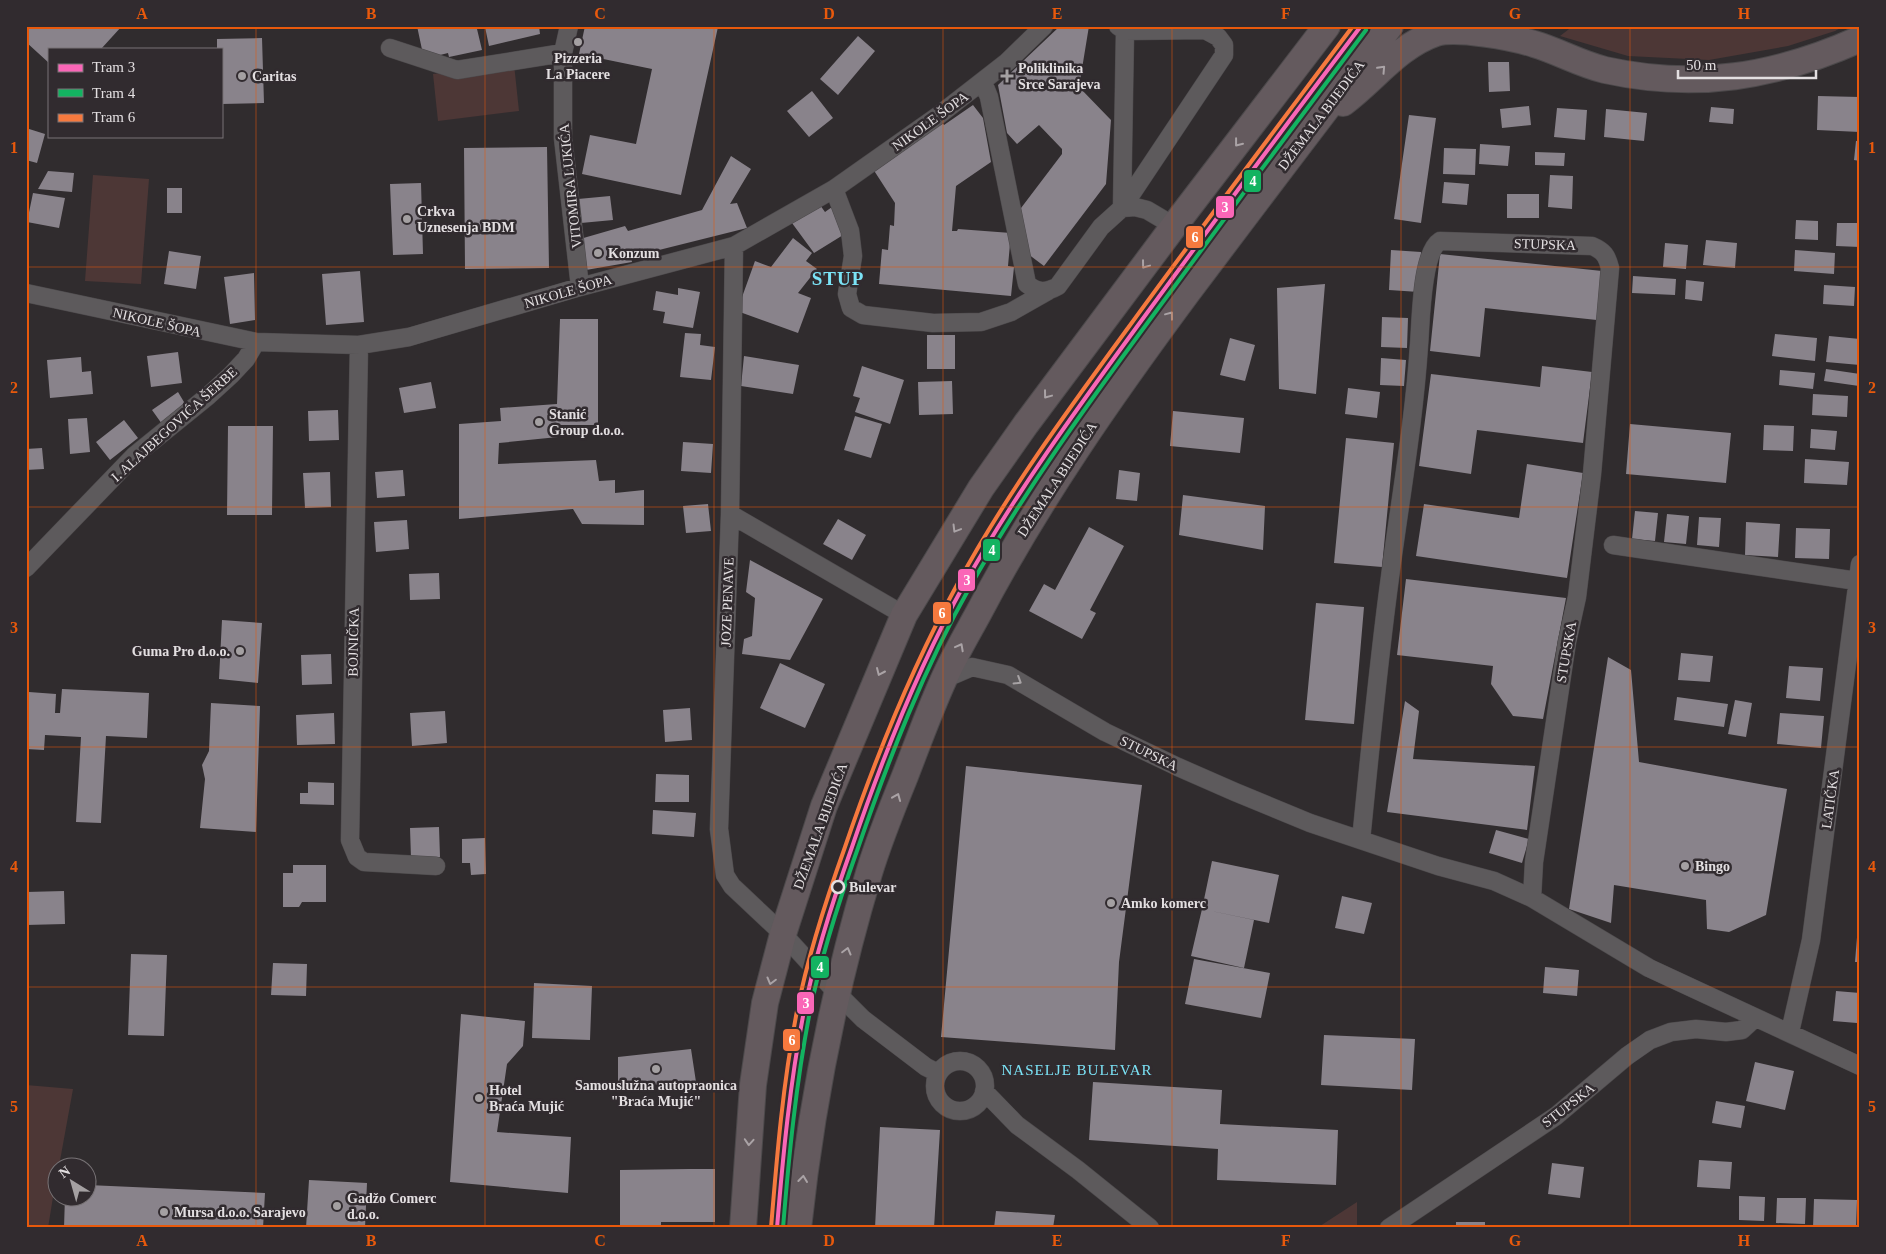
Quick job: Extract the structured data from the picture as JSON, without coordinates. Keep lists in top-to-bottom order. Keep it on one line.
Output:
{"streets":{"main road":["DŽEMALA BIJEDIĆA"],"street":["NIKOLE ŠOPA","VITOMIRA LUKIĆA","STUPSKA","I. ALAJBEGOVIĆA ŠERBE","JOZE PENAVE","BOJNIČKA","LATIČKA"]},"crossings":[["DŽEMALA BIJEDIĆA","STUPSKA"],["DŽEMALA BIJEDIĆA","JOZE PENAVE"],["NIKOLE ŠOPA","VITOMIRA LUKIĆA"],["NIKOLE ŠOPA","I. ALAJBEGOVIĆA ŠERBE"],["NIKOLE ŠOPA","JOZE PENAVE"],["NIKOLE ŠOPA","BOJNIČKA"],["STUPSKA","LATIČKA"]],"districts":["STUP","NASELJE BULEVAR"],"places":{"other":["Pizzeria La Piacere","Caritas","Crkva Uznesenja BDM","Konzum","Stanić Group d.o.o.","Guma Pro d.o.o.","Bingo","Bulevar","Amko komerc","Samouslužna autopraonica \"Braća Mujić\"","Hotel Braća Mujić","Gadžo Comerc d.o.o.","Mursa d.o.o. Sarajevo"],"health":["Poliklinika Srce Sarajeva"]},"lines":["tram line 3","tram line 6","tram line 4"],"legend":["Tram 3","Tram 4","Tram 6"],"scale_bar":"50 m","north":"top left","grid":{"columns":["A","B","C","D","E","F","G","H"],"rows":["1","2","3","4","5"]}}
